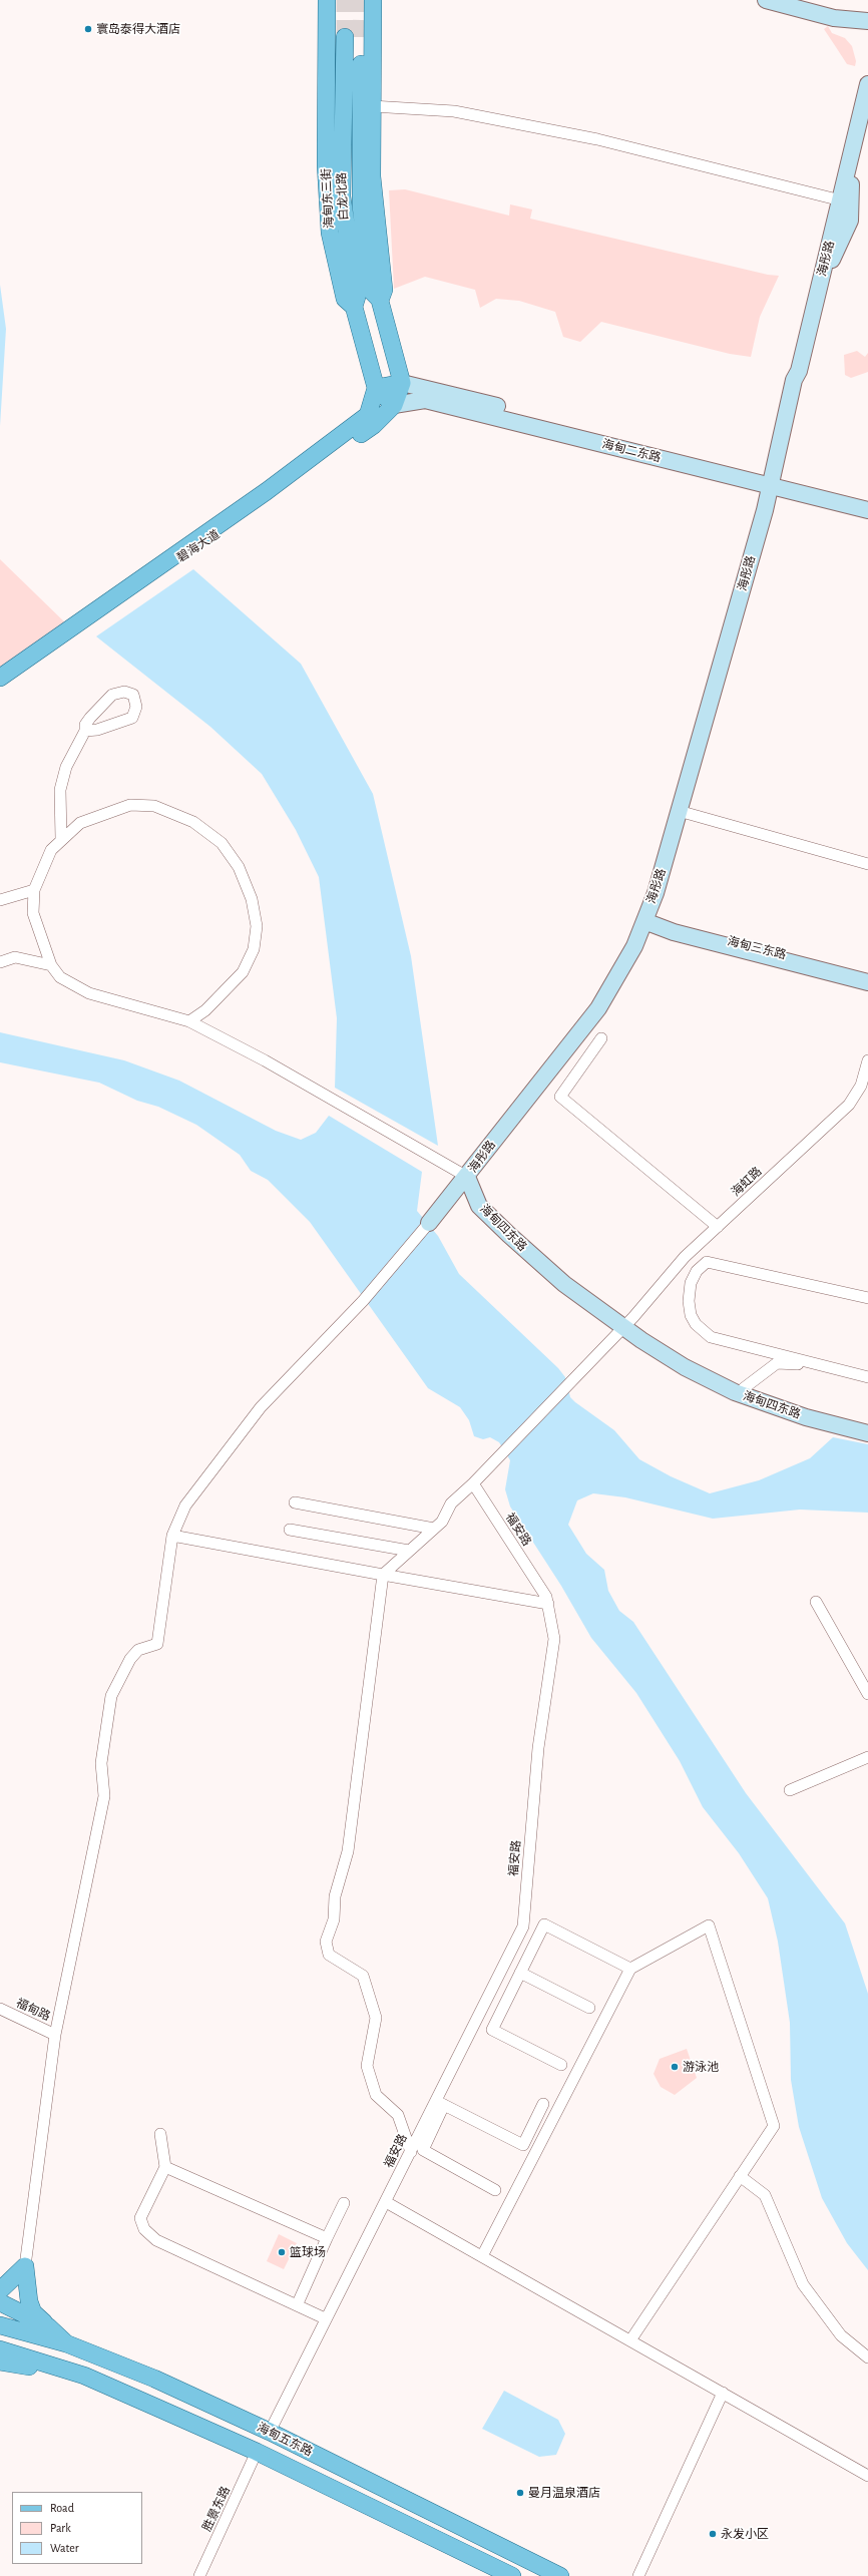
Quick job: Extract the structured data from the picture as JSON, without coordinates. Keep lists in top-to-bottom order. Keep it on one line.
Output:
{"streets":{"main road":["白龙北路","海甸东三街","海彤路","海甸二东路","碧海大道","海甸三东路","海甸四东路","海甸五东路"],"street":["海虹路","福安路","福甸路","胜景东路"]},"crossings":[["白龙北路","海甸东三街"],["海甸东三街","碧海大道"],["海彤路","海甸二东路"],["海彤路","海甸三东路"],["海彤路","海甸四东路"],["海甸二东路","碧海大道"],["海虹路","海甸四东路"],["福安路","海甸五东路"],["海甸五东路","胜景东路"]],"places":["寰岛泰得大酒店","游泳池","篮球场","曼月温泉酒店","永发小区"],"legend":["Road","Park","Water"]}
